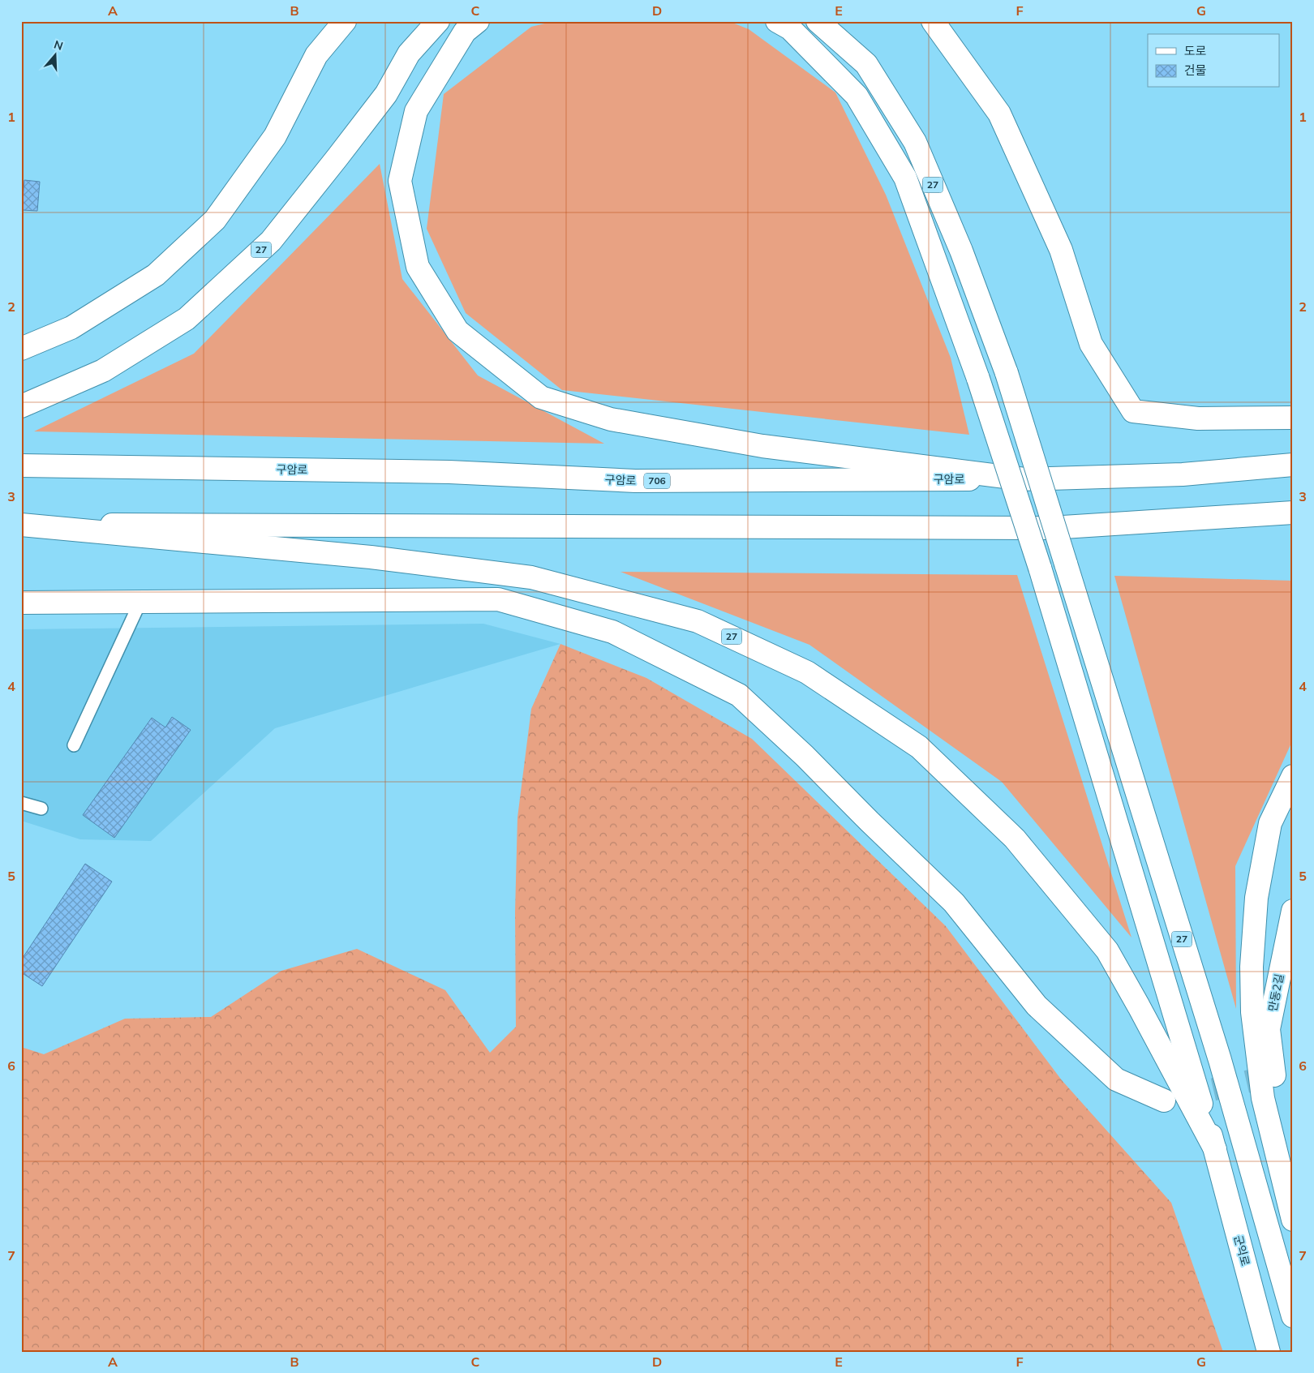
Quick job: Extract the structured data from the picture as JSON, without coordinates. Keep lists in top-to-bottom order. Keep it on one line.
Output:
{"streets":{"main road":["27","구암로","706","만동2길","군익로"]},"crossings":[["27","군익로"]],"legend":["도로","건물"],"north":"top","grid":{"columns":["A","B","C","D","E","F","G"],"rows":["1","2","3","4","5","6","7"]}}
